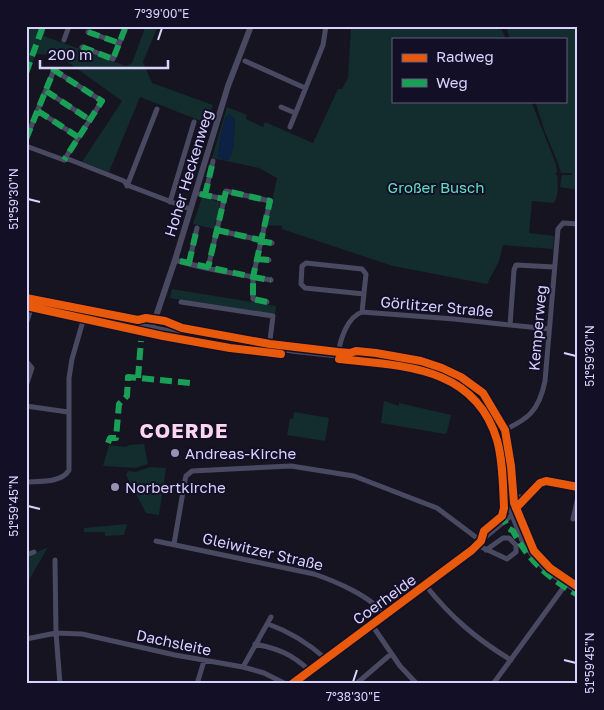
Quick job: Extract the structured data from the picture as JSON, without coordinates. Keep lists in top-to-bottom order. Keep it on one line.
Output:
{"streets":{"street":["Hoher Heckenweg","Görlitzer Straße","Kemperweg","Gleiwitzer Straße","Coerheide","Dachsleite"]},"crossings":[["Görlitzer Straße","Kemperweg"],["Gleiwitzer Straße","Coerheide"]],"districts":["COERDE"],"parks":["Großer Busch"],"places":["Andreas-Kirche","Norbertkirche"],"legend":["Radweg","Weg"],"scale_bar":"200 m","coordinates":["7°39'00\"E","51°59'30\"N","51°59'45\"N","7°38'30\"E"]}
